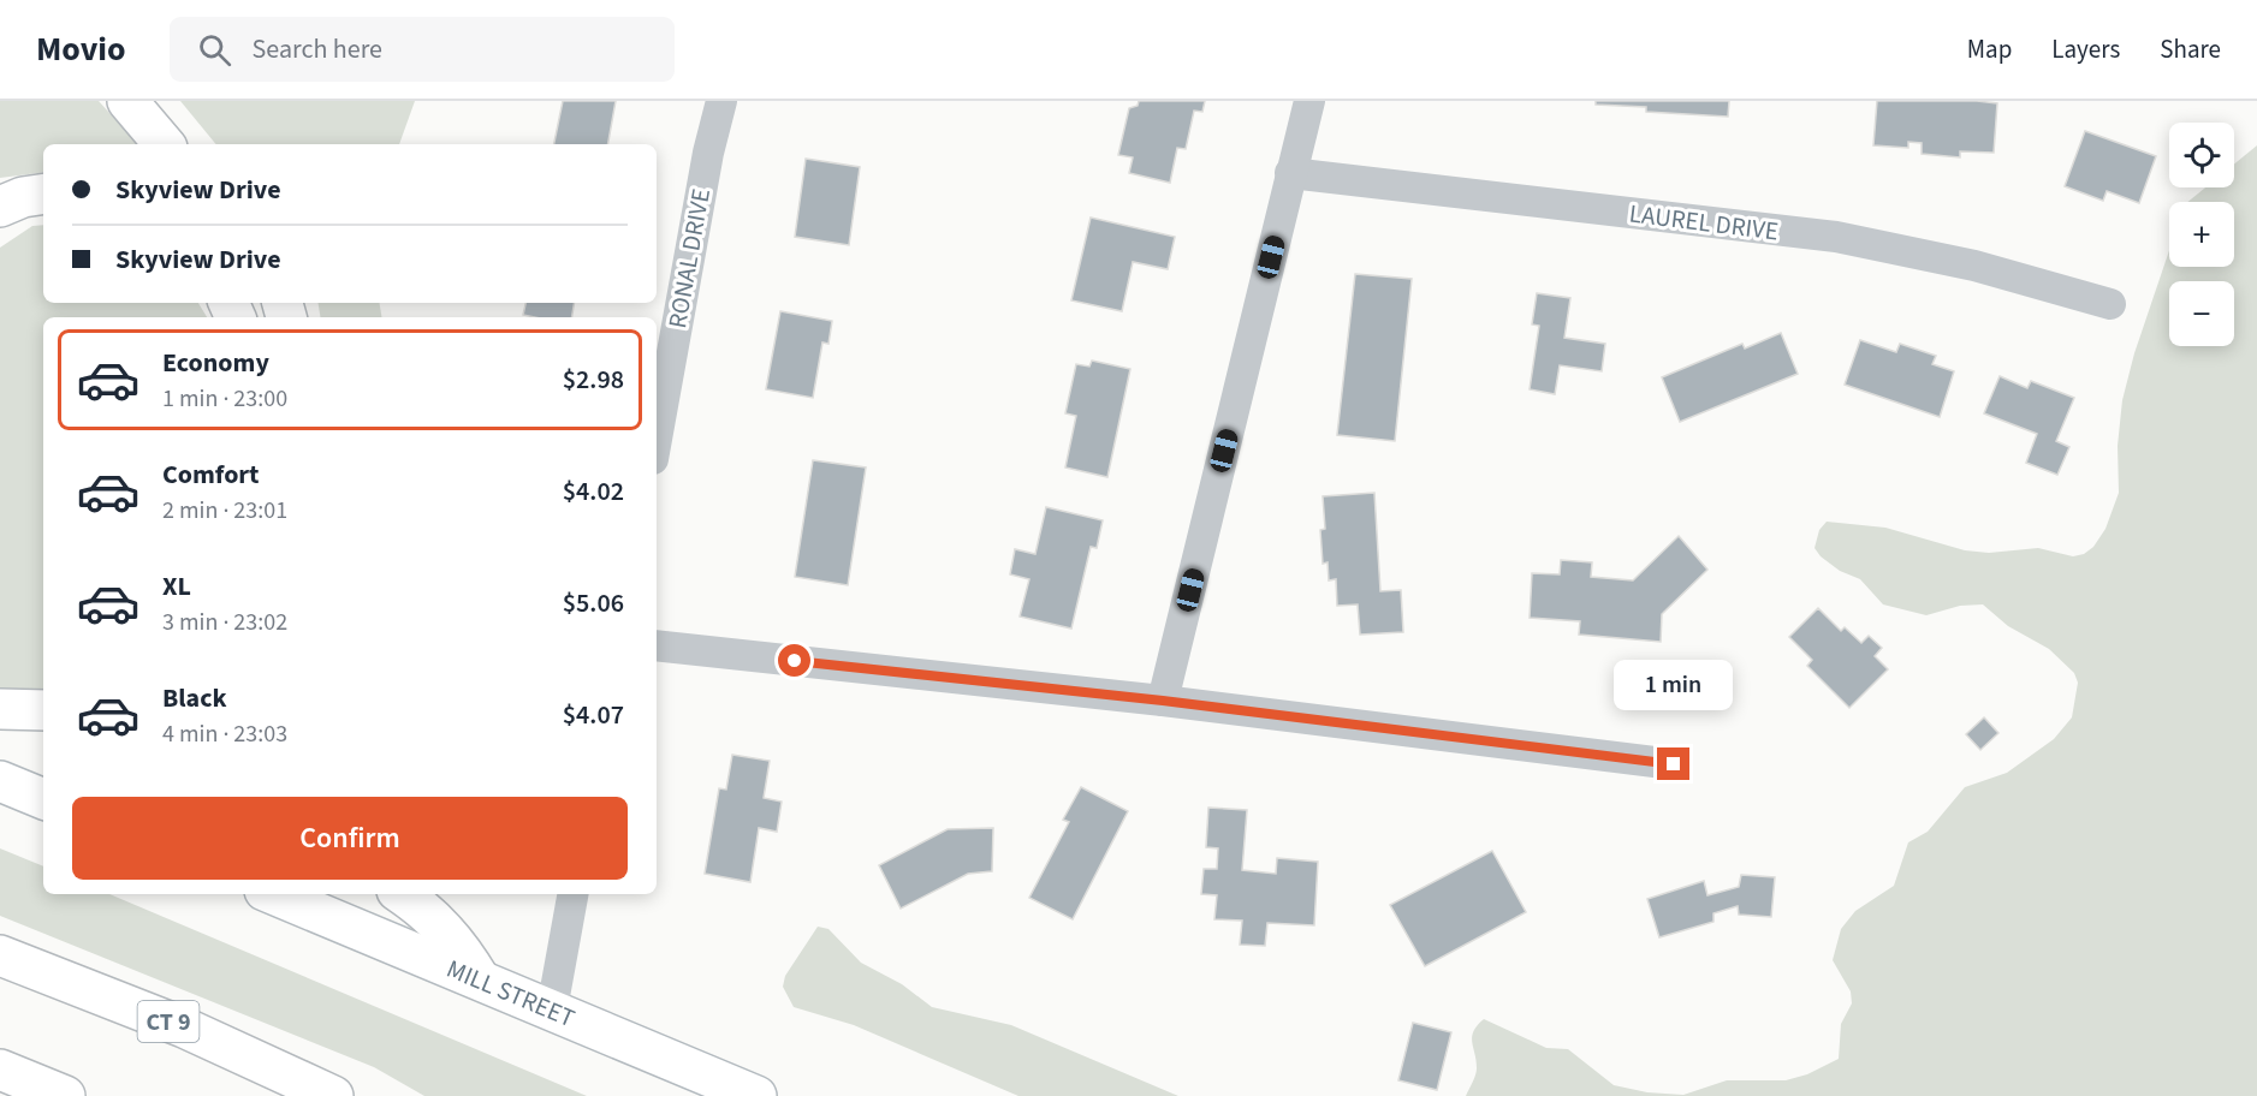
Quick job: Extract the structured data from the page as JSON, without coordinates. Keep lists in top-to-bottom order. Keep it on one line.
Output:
{"streets":{"main road":["MILL STREET","CT 9"],"street":["LAUREL DRIVE","RONAL DRIVE"]},"page":{"header":"Movio","search":"Search here","nav":["Map","Layers","Share"],"map_buttons":["+","−"],"banner":["Skyview Drive","Skyview Drive"],"list":[{"name":"Economy","note":"1 min · 23:00","value":"$2.98"},{"name":"Comfort","note":"2 min · 23:01","value":"$4.02"},{"name":"XL","note":"3 min · 23:02","value":"$5.06"},{"name":"Black","note":"4 min · 23:03","value":"$4.07"}],"bubble":"1 min","buttons":"Confirm"}}
